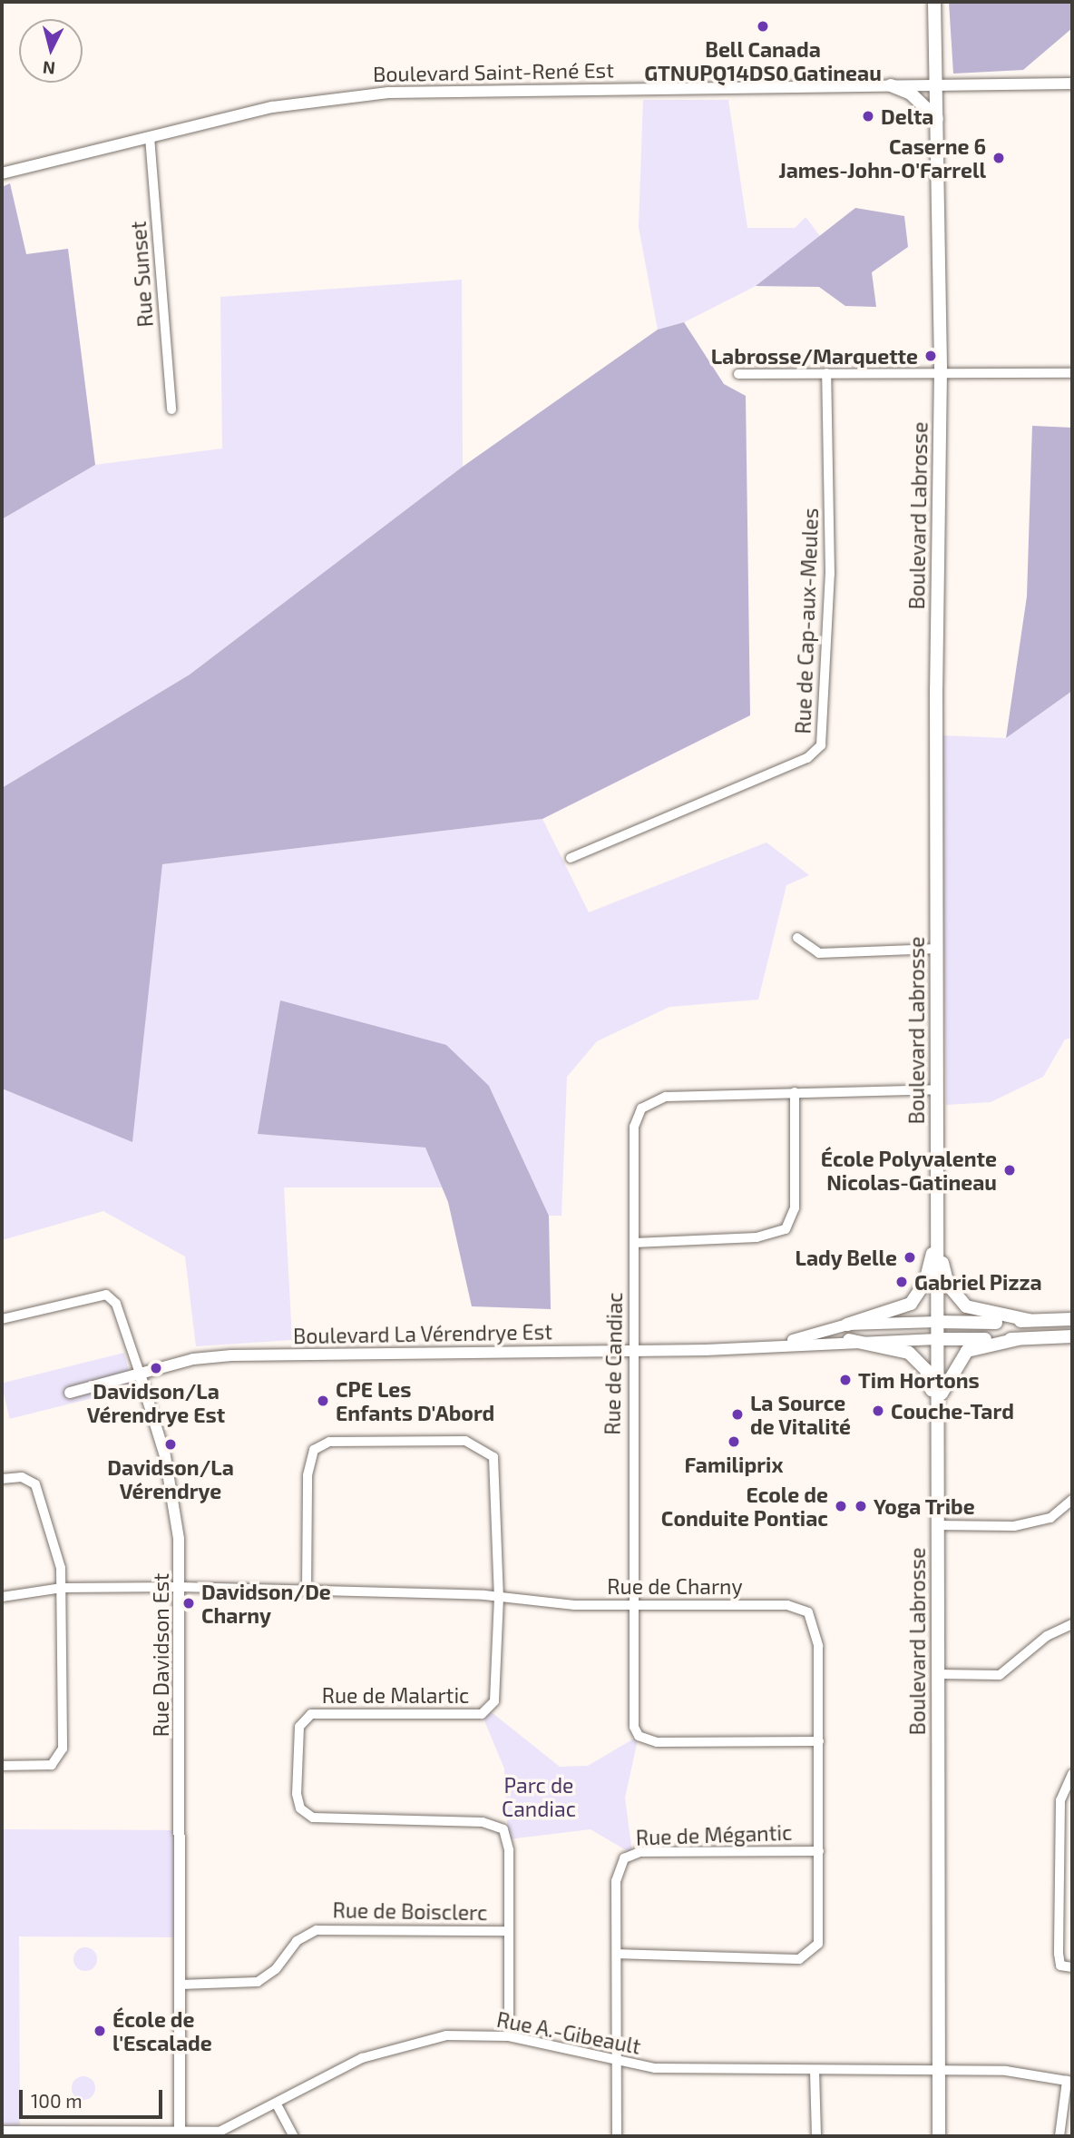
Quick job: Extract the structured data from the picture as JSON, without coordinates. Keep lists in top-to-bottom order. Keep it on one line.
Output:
{"streets":{"main road":["Boulevard Labrosse","Boulevard La Vérendrye Est"],"street":["Boulevard Saint-René Est","Rue Sunset","Rue de Cap-aux-Meules","Rue de Candiac","Rue de Charny","Rue Davidson Est","Rue de Malartic","Rue de Mégantic","Rue de Boisclerc","Rue A.-Gibeault"]},"crossings":[["Boulevard Saint-René Est","Rue Sunset"],["Boulevard Saint-René Est","Boulevard Labrosse"],["Boulevard Labrosse","Boulevard La Vérendrye Est"],["Boulevard Labrosse","Rue de Candiac"],["Boulevard Labrosse","Rue A.-Gibeault"],["Boulevard La Vérendrye Est","Rue de Candiac"],["Boulevard La Vérendrye Est","Rue Davidson Est"],["Rue de Candiac","Rue de Charny"],["Rue de Charny","Rue Davidson Est"],["Rue de Charny","Rue de Malartic"],["Rue de Charny","Rue de Mégantic"],["Rue Davidson Est","Rue de Boisclerc"],["Rue Davidson Est","Rue A.-Gibeault"],["Rue de Malartic","Rue de Boisclerc"],["Rue de Malartic","Rue A.-Gibeault"],["Rue de Mégantic","Rue A.-Gibeault"]],"parks":["Parc de Candiac"],"places":["Bell Canada GTNUPQ14DS0 Gatineau","Delta","Caserne 6 James-John-O'Farrell","Labrosse/Marquette","École Polyvalente Nicolas-Gatineau","Lady Belle","Gabriel Pizza","Davidson/La Vérendrye Est","Tim Hortons","CPE Les Enfants D'Abord","Couche-Tard","La Source de Vitalité","Familiprix","Davidson/La Vérendrye","Ecole de Conduite Pontiac","Yoga Tribe","Davidson/De Charny","École de l'Escalade"],"scale_bar":"100 m","north":"bottom"}
